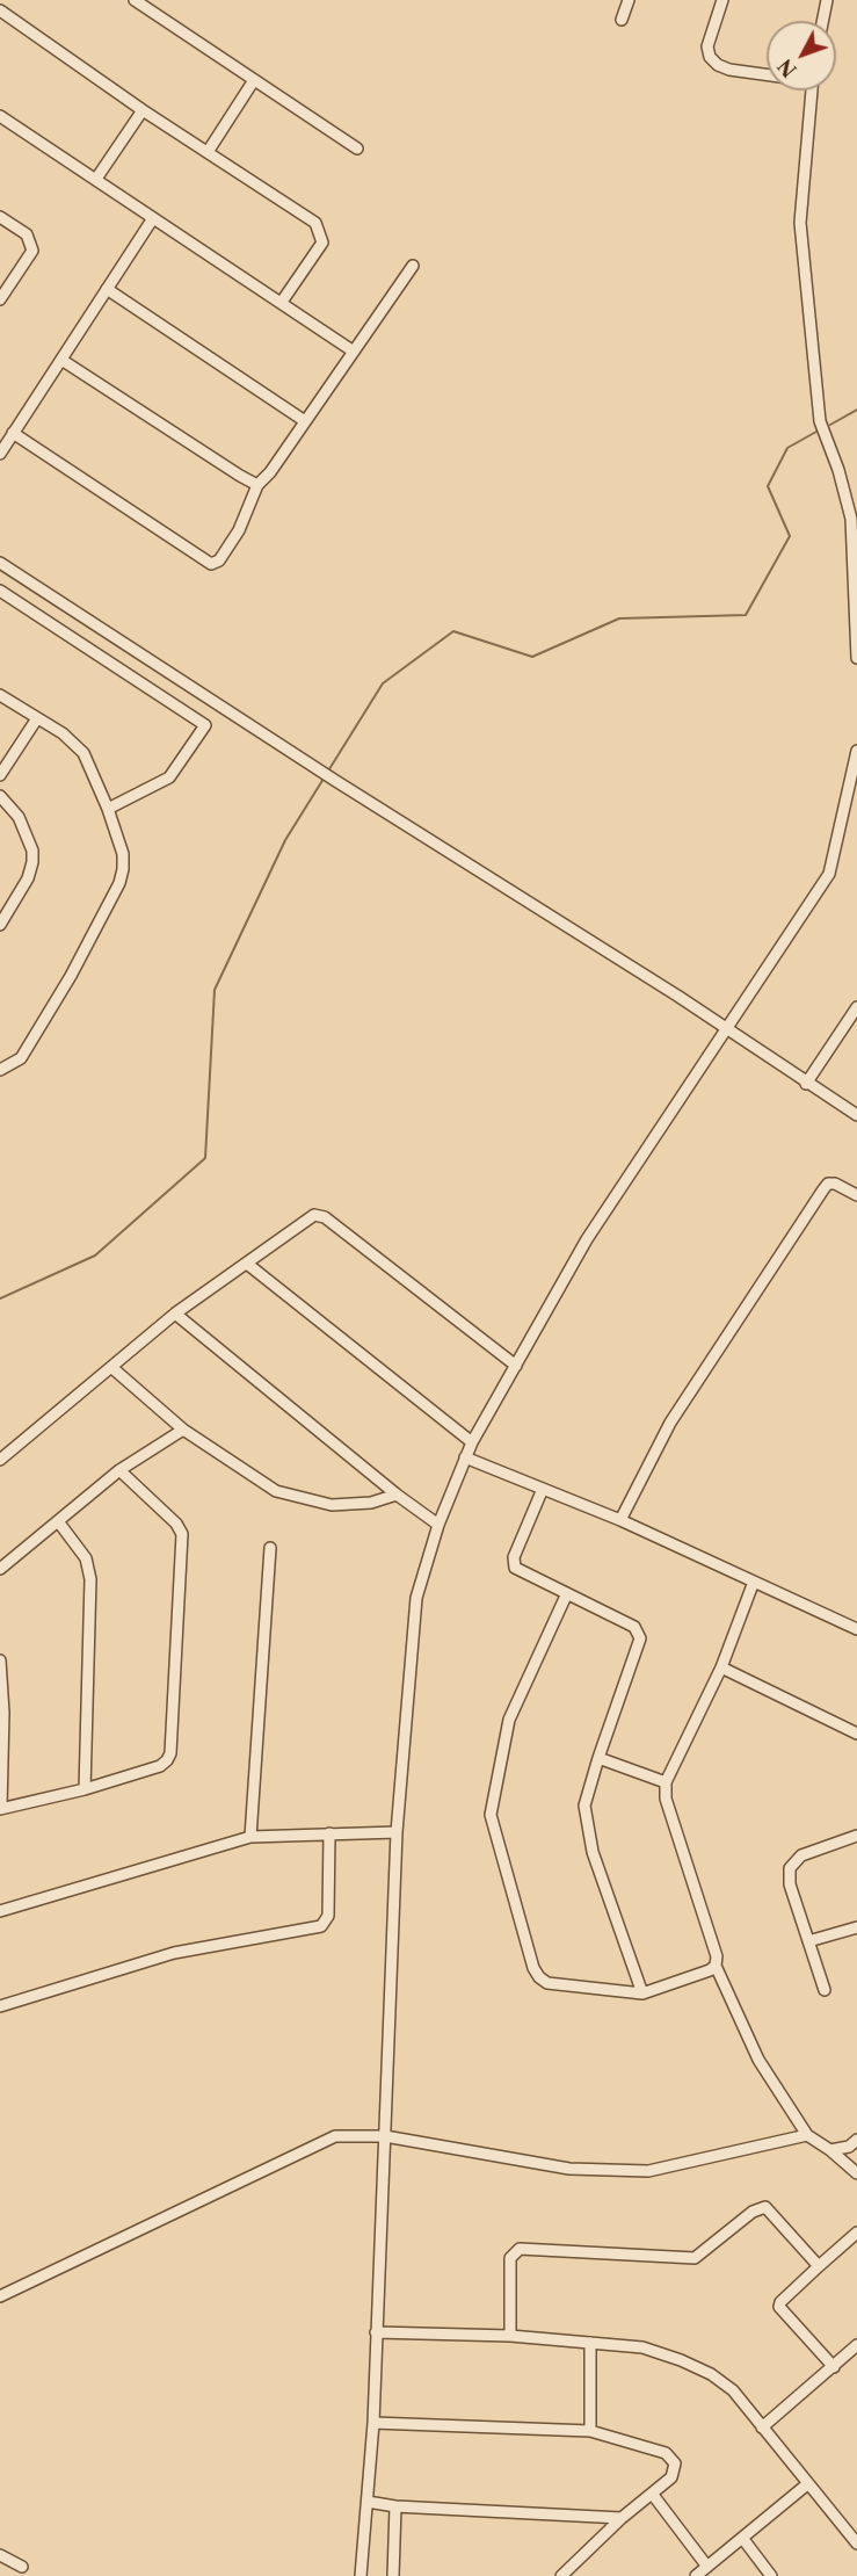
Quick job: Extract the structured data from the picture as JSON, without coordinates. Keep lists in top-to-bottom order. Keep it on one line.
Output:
{"north":"bottom left"}
